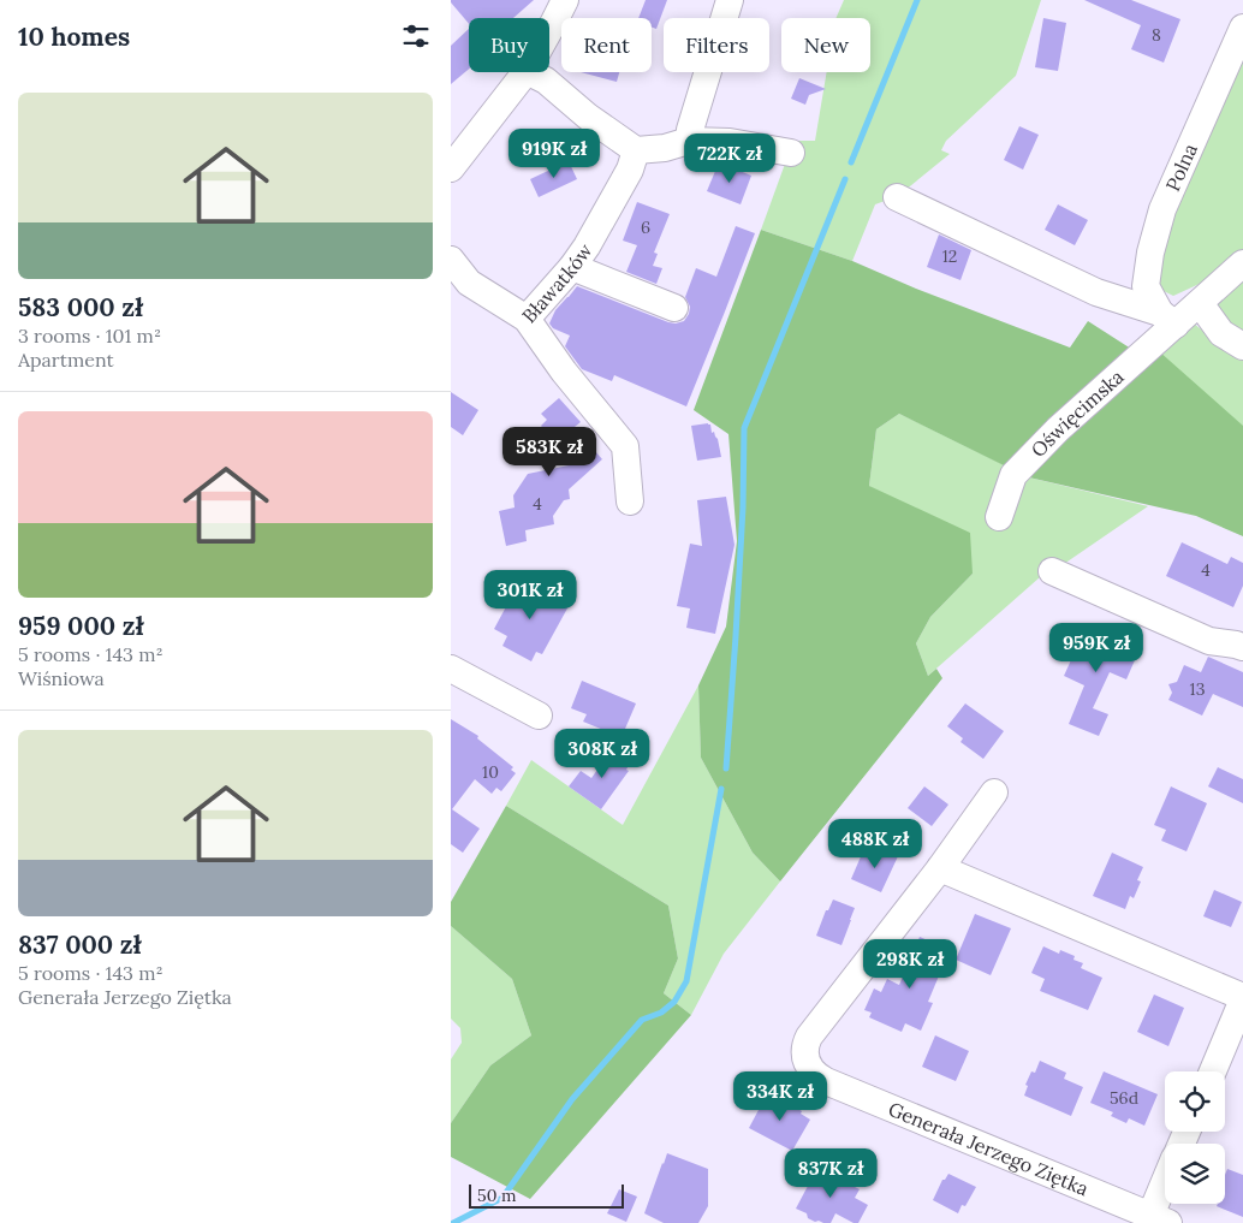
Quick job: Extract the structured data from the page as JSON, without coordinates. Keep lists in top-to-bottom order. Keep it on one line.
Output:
{"streets":{"street":["Polna","Bławatków","Oświęcimska","Generała Jerzego Ziętka"]},"crossings":[["Polna","Oświęcimska"]],"house_numbers":["8","6","12","4","4","13","10","56d"],"scale_bar":"50 m","page":{"heading":"10 homes","chip":["Buy","Rent","Filters","New"],"list":[{"name":"583 000 zł","note":"3 rooms · 101 m² · Apartment"},{"name":"959 000 zł","note":"5 rooms · 143 m² · Wiśniowa"},{"name":"837 000 zł","note":"5 rooms · 143 m² · Generała Jerzego Ziętka"}],"price":["919K zł","722K zł","583K zł","301K zł","959K zł","308K zł","488K zł","298K zł","334K zł","837K zł"],"scale":"50 m"}}
